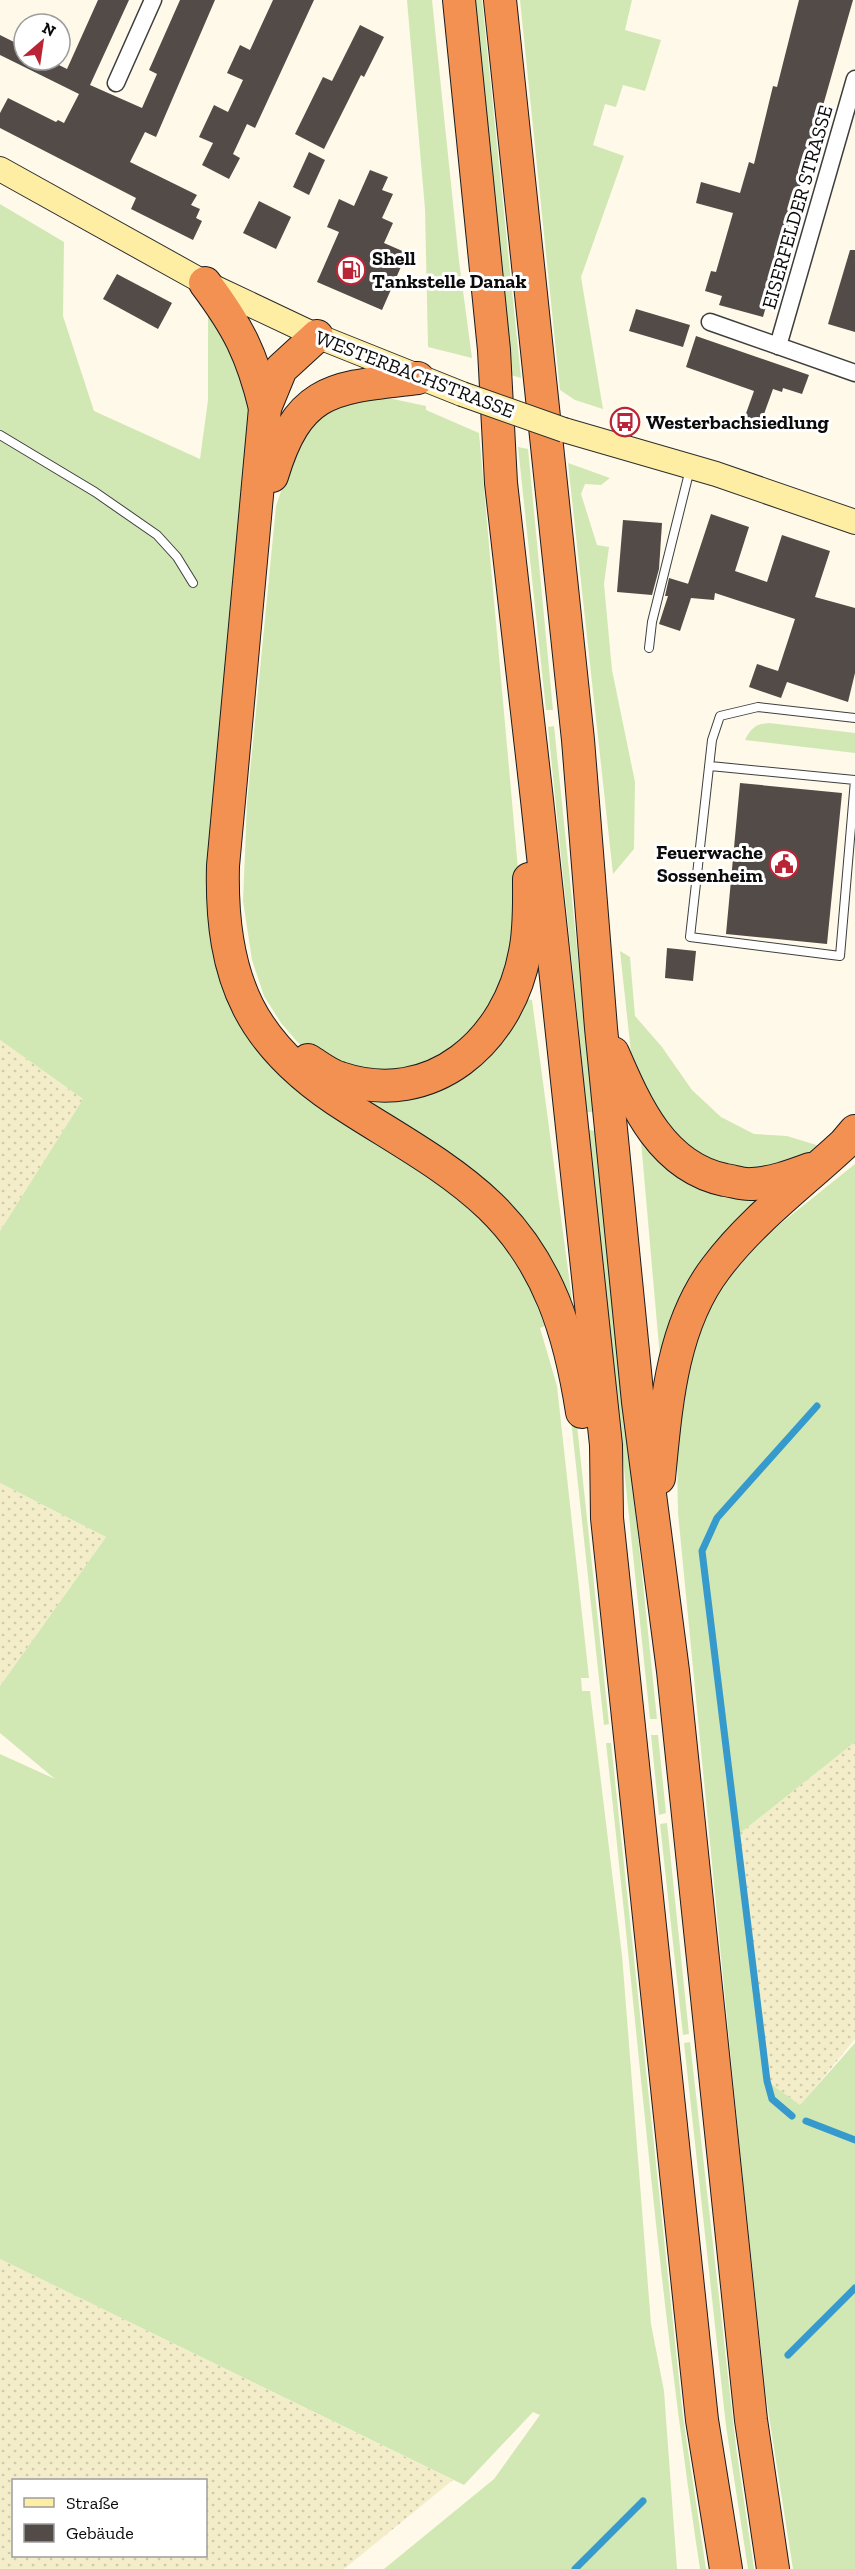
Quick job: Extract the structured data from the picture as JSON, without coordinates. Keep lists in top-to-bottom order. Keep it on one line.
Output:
{"streets":{"main road":["WESTERBACHSTRASSE"],"street":["EISERFELDER STRASSE"]},"places":{"fuel station":["Shell Tankstelle Danak"],"bus stop":["Westerbachsiedlung"],"public building":["Feuerwache Sossenheim"]},"legend":["Straße","Gebäude"],"north":"top right"}
